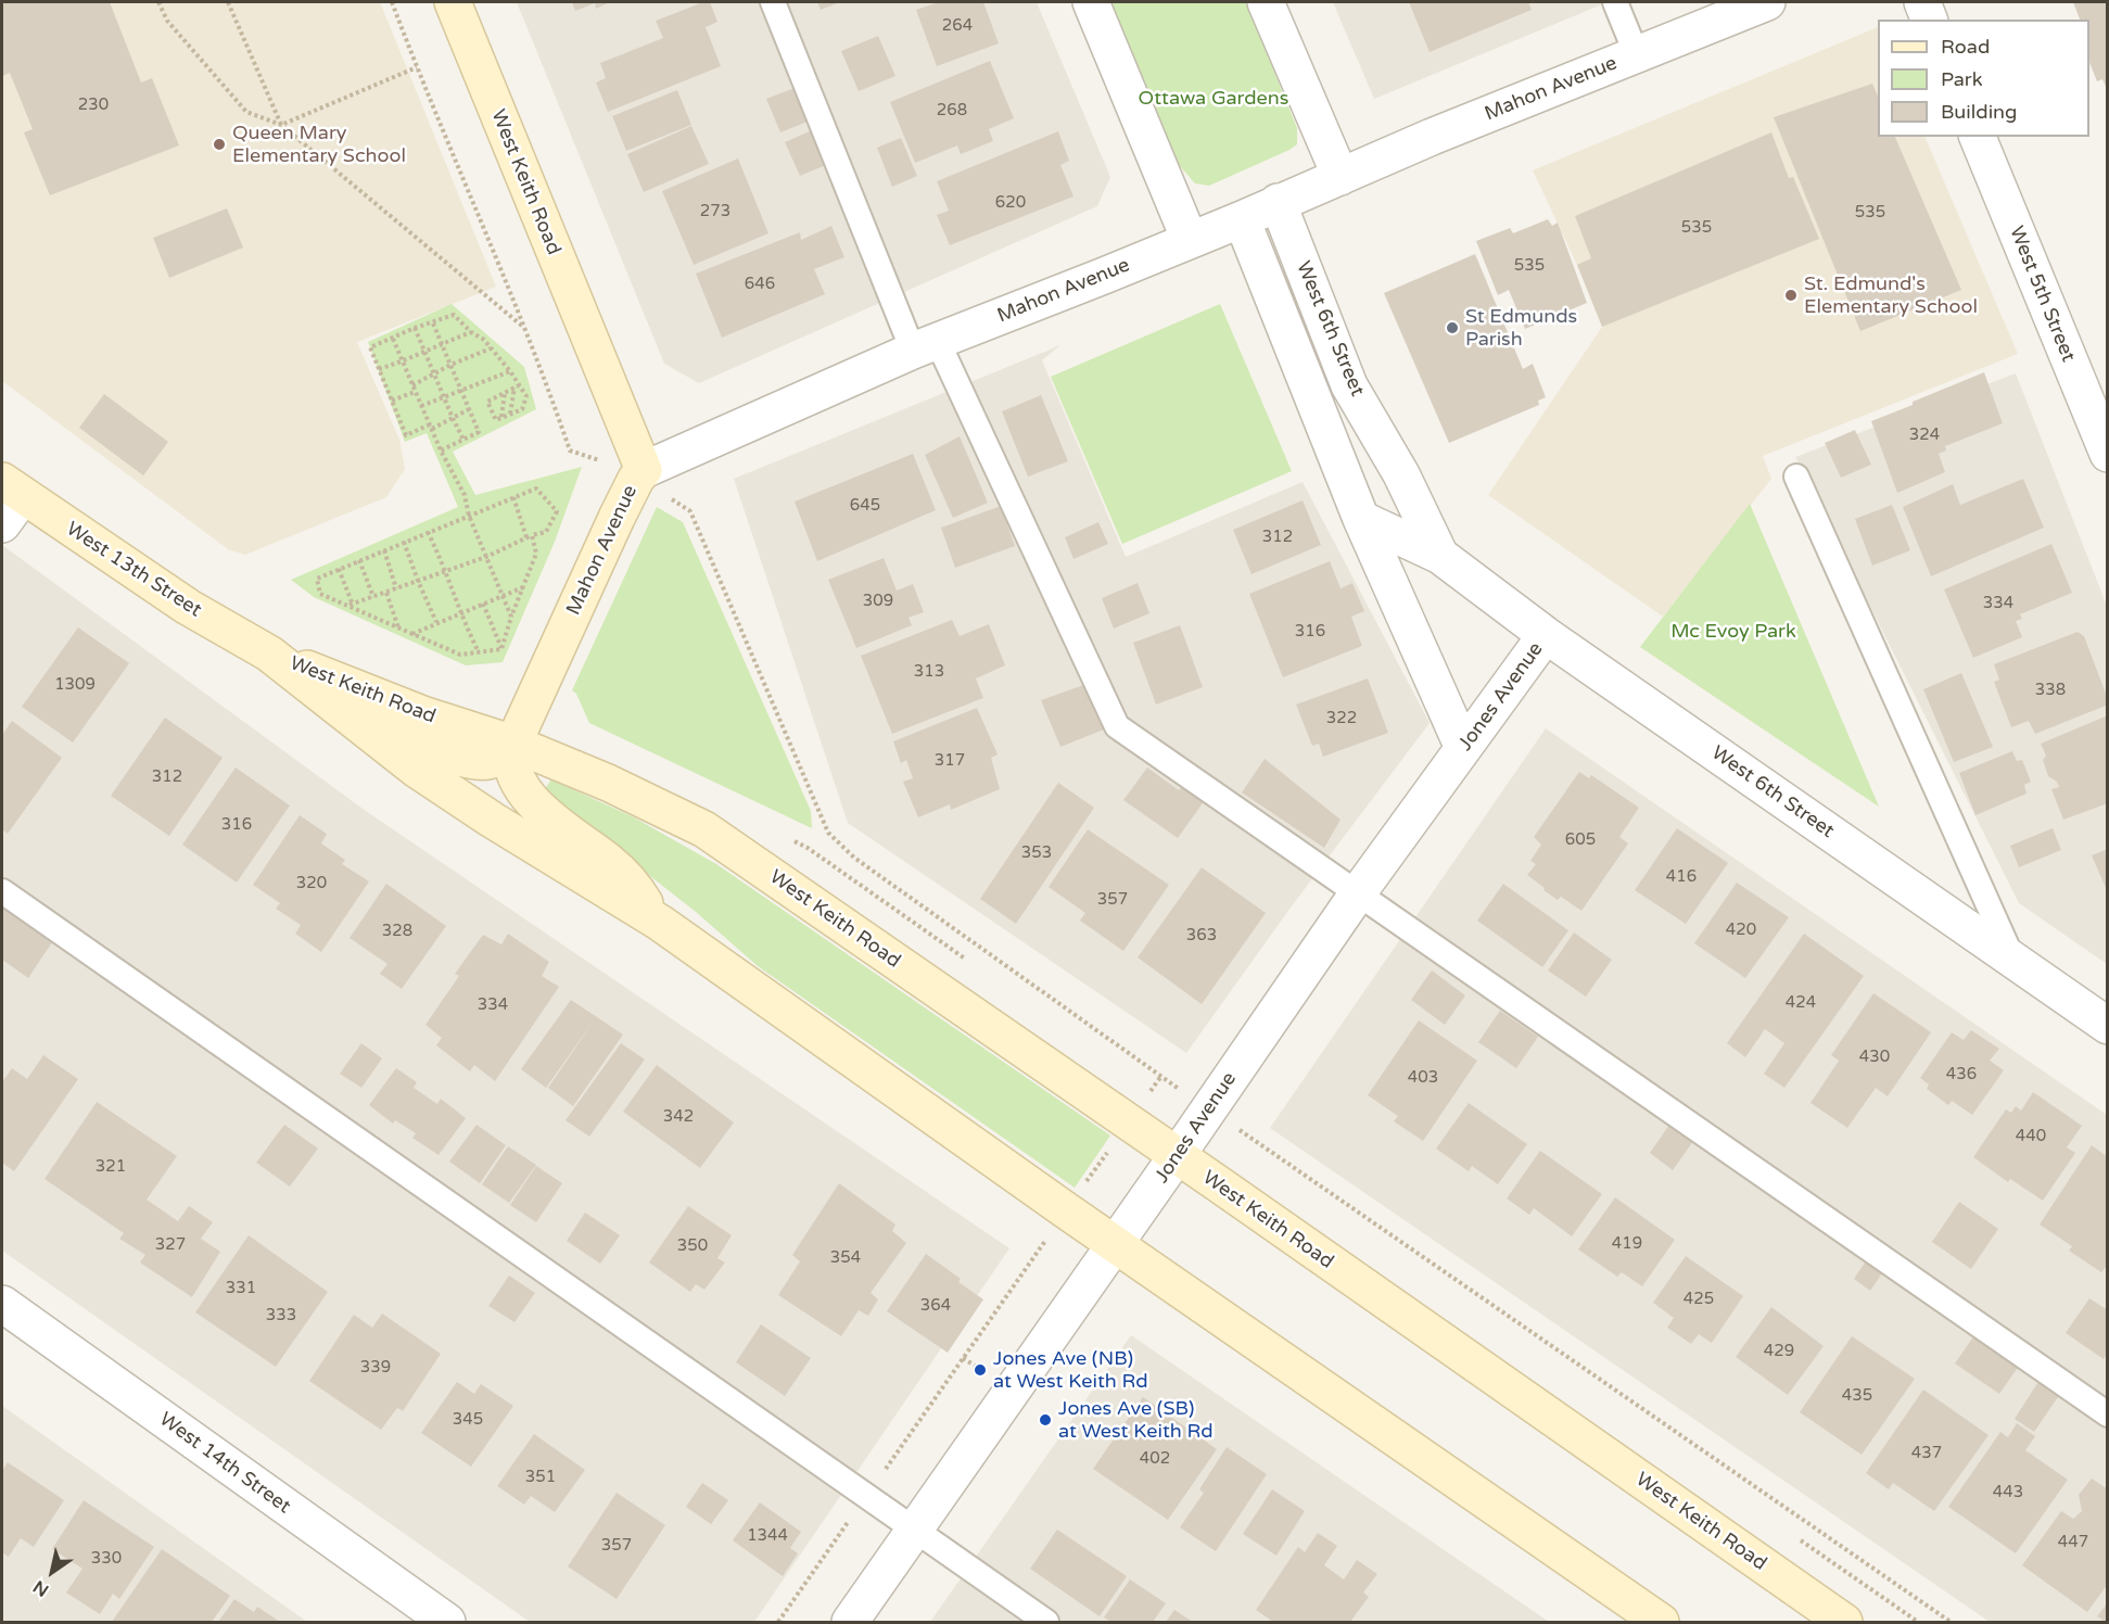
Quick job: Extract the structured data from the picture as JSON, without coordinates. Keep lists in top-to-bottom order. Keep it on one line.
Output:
{"streets":{"main road":["Mahon Avenue","West Keith Road","West 13th Street"],"street":["West 5th Street","West 6th Street","Jones Avenue","West 14th Street"]},"crossings":[["Mahon Avenue","West Keith Road"],["Mahon Avenue","West 6th Street"],["West Keith Road","West 13th Street"],["West Keith Road","Jones Avenue"],["West 6th Street","Jones Avenue"]],"parks":["Ottawa Gardens","Mc Evoy Park"],"places":["Queen Mary Elementary School","St. Edmund's Elementary School","St Edmunds Parish","Jones Ave (NB) at West Keith Rd","Jones Ave (SB) at West Keith Rd"],"house_numbers":["264","230","268","620","273","535","535","535","646","324","645","312","309","334","316","313","1309","338","322","317","312","316","605","353","416","320","357","420","328","363","424","334","430","436","403","342","440","321","419","327","350","354","331","425","364","333","429","339","435","345","437","402","351","443","1344","447","357","330"],"legend":["Road","Park","Building"],"north":"bottom left"}
